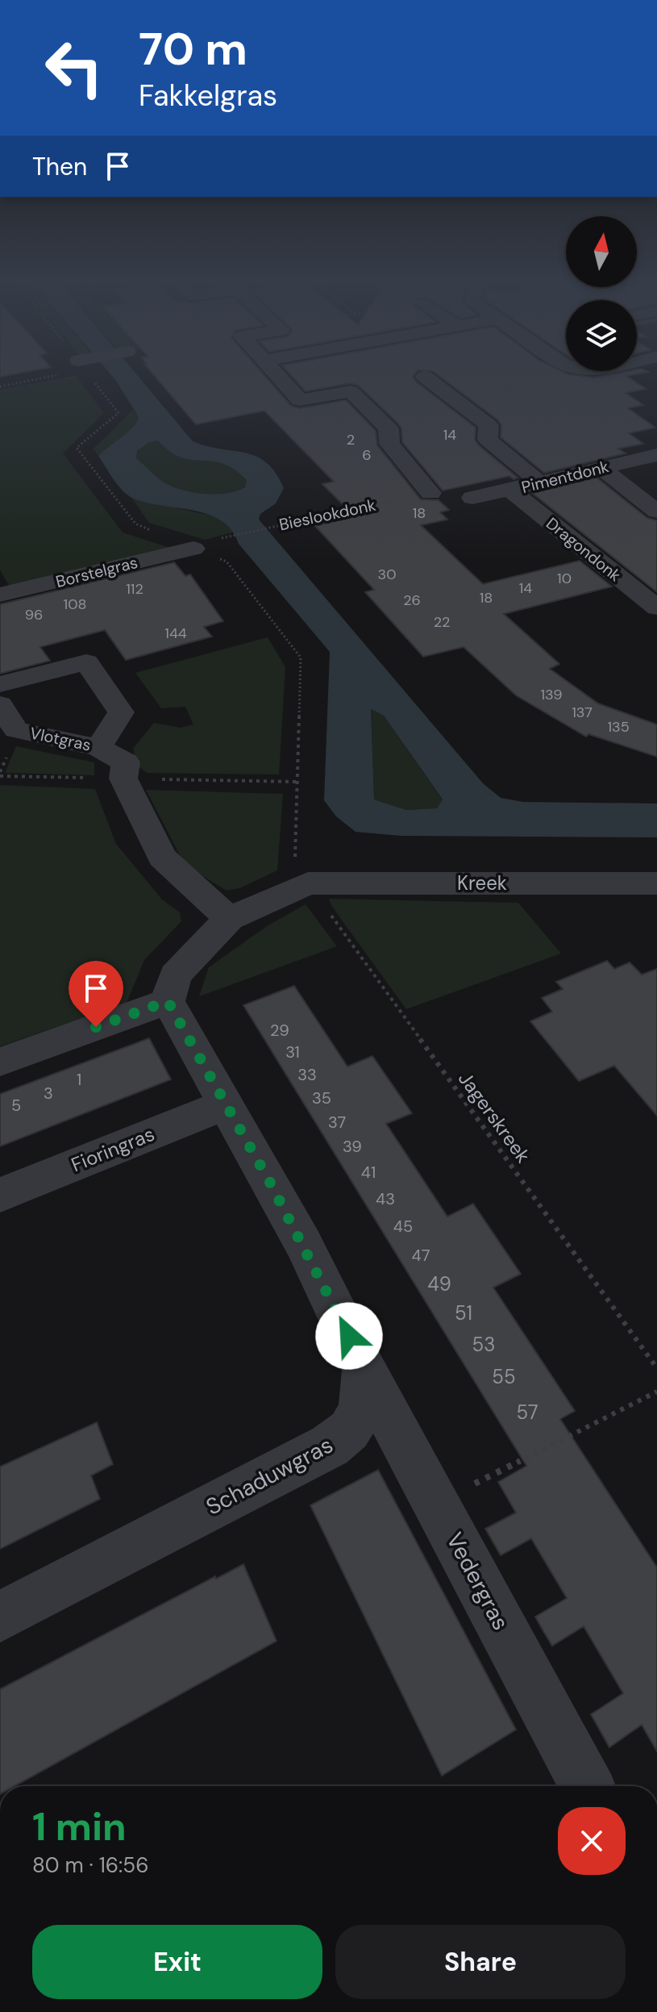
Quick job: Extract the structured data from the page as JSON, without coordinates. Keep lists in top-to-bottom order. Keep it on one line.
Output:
{"streets":{"street":["Pimentdonk","Dragondonk","Borstelgras","Vlotgras","Kreek","Fioringras","Schaduwgras","Vedergras"],"path":["Bieslookdonk","Jagerskreek"]},"crossings":[["Pimentdonk","Dragondonk"],["Kreek","Jagerskreek"],["Schaduwgras","Vedergras"]],"house_numbers":["14","2","6","18","30","10","14","112","18","26","108","96","22","144","139","137","135","29","31","33","1","3","35","5","37","39","41","43","45","47","49","51","53","55","57"],"north":"top","page":{"turn":["70 m","Fakkelgras"],"then":"Then","heading":["1 min","80 m · 16:56"],"buttons":["Exit","Share"]}}
